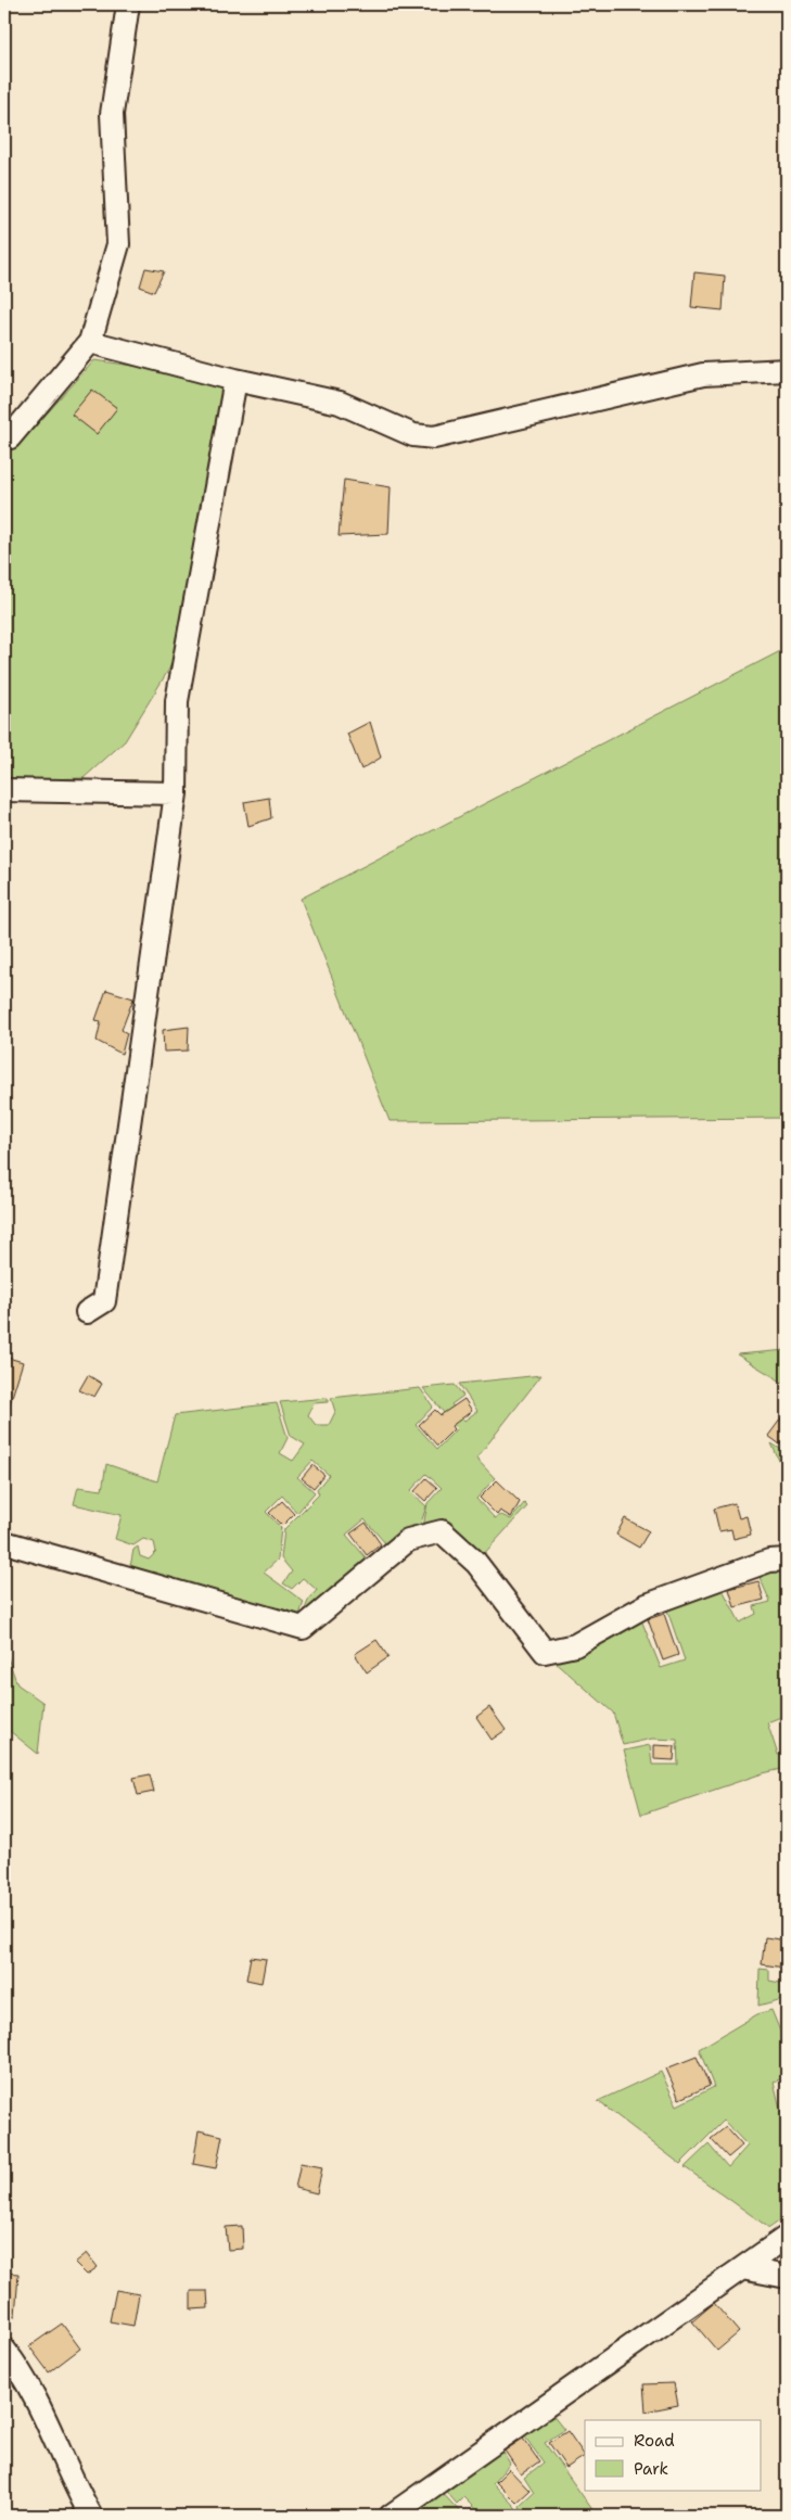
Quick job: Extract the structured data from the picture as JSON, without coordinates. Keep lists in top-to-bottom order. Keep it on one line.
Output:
{"legend":["Road","Park"]}
